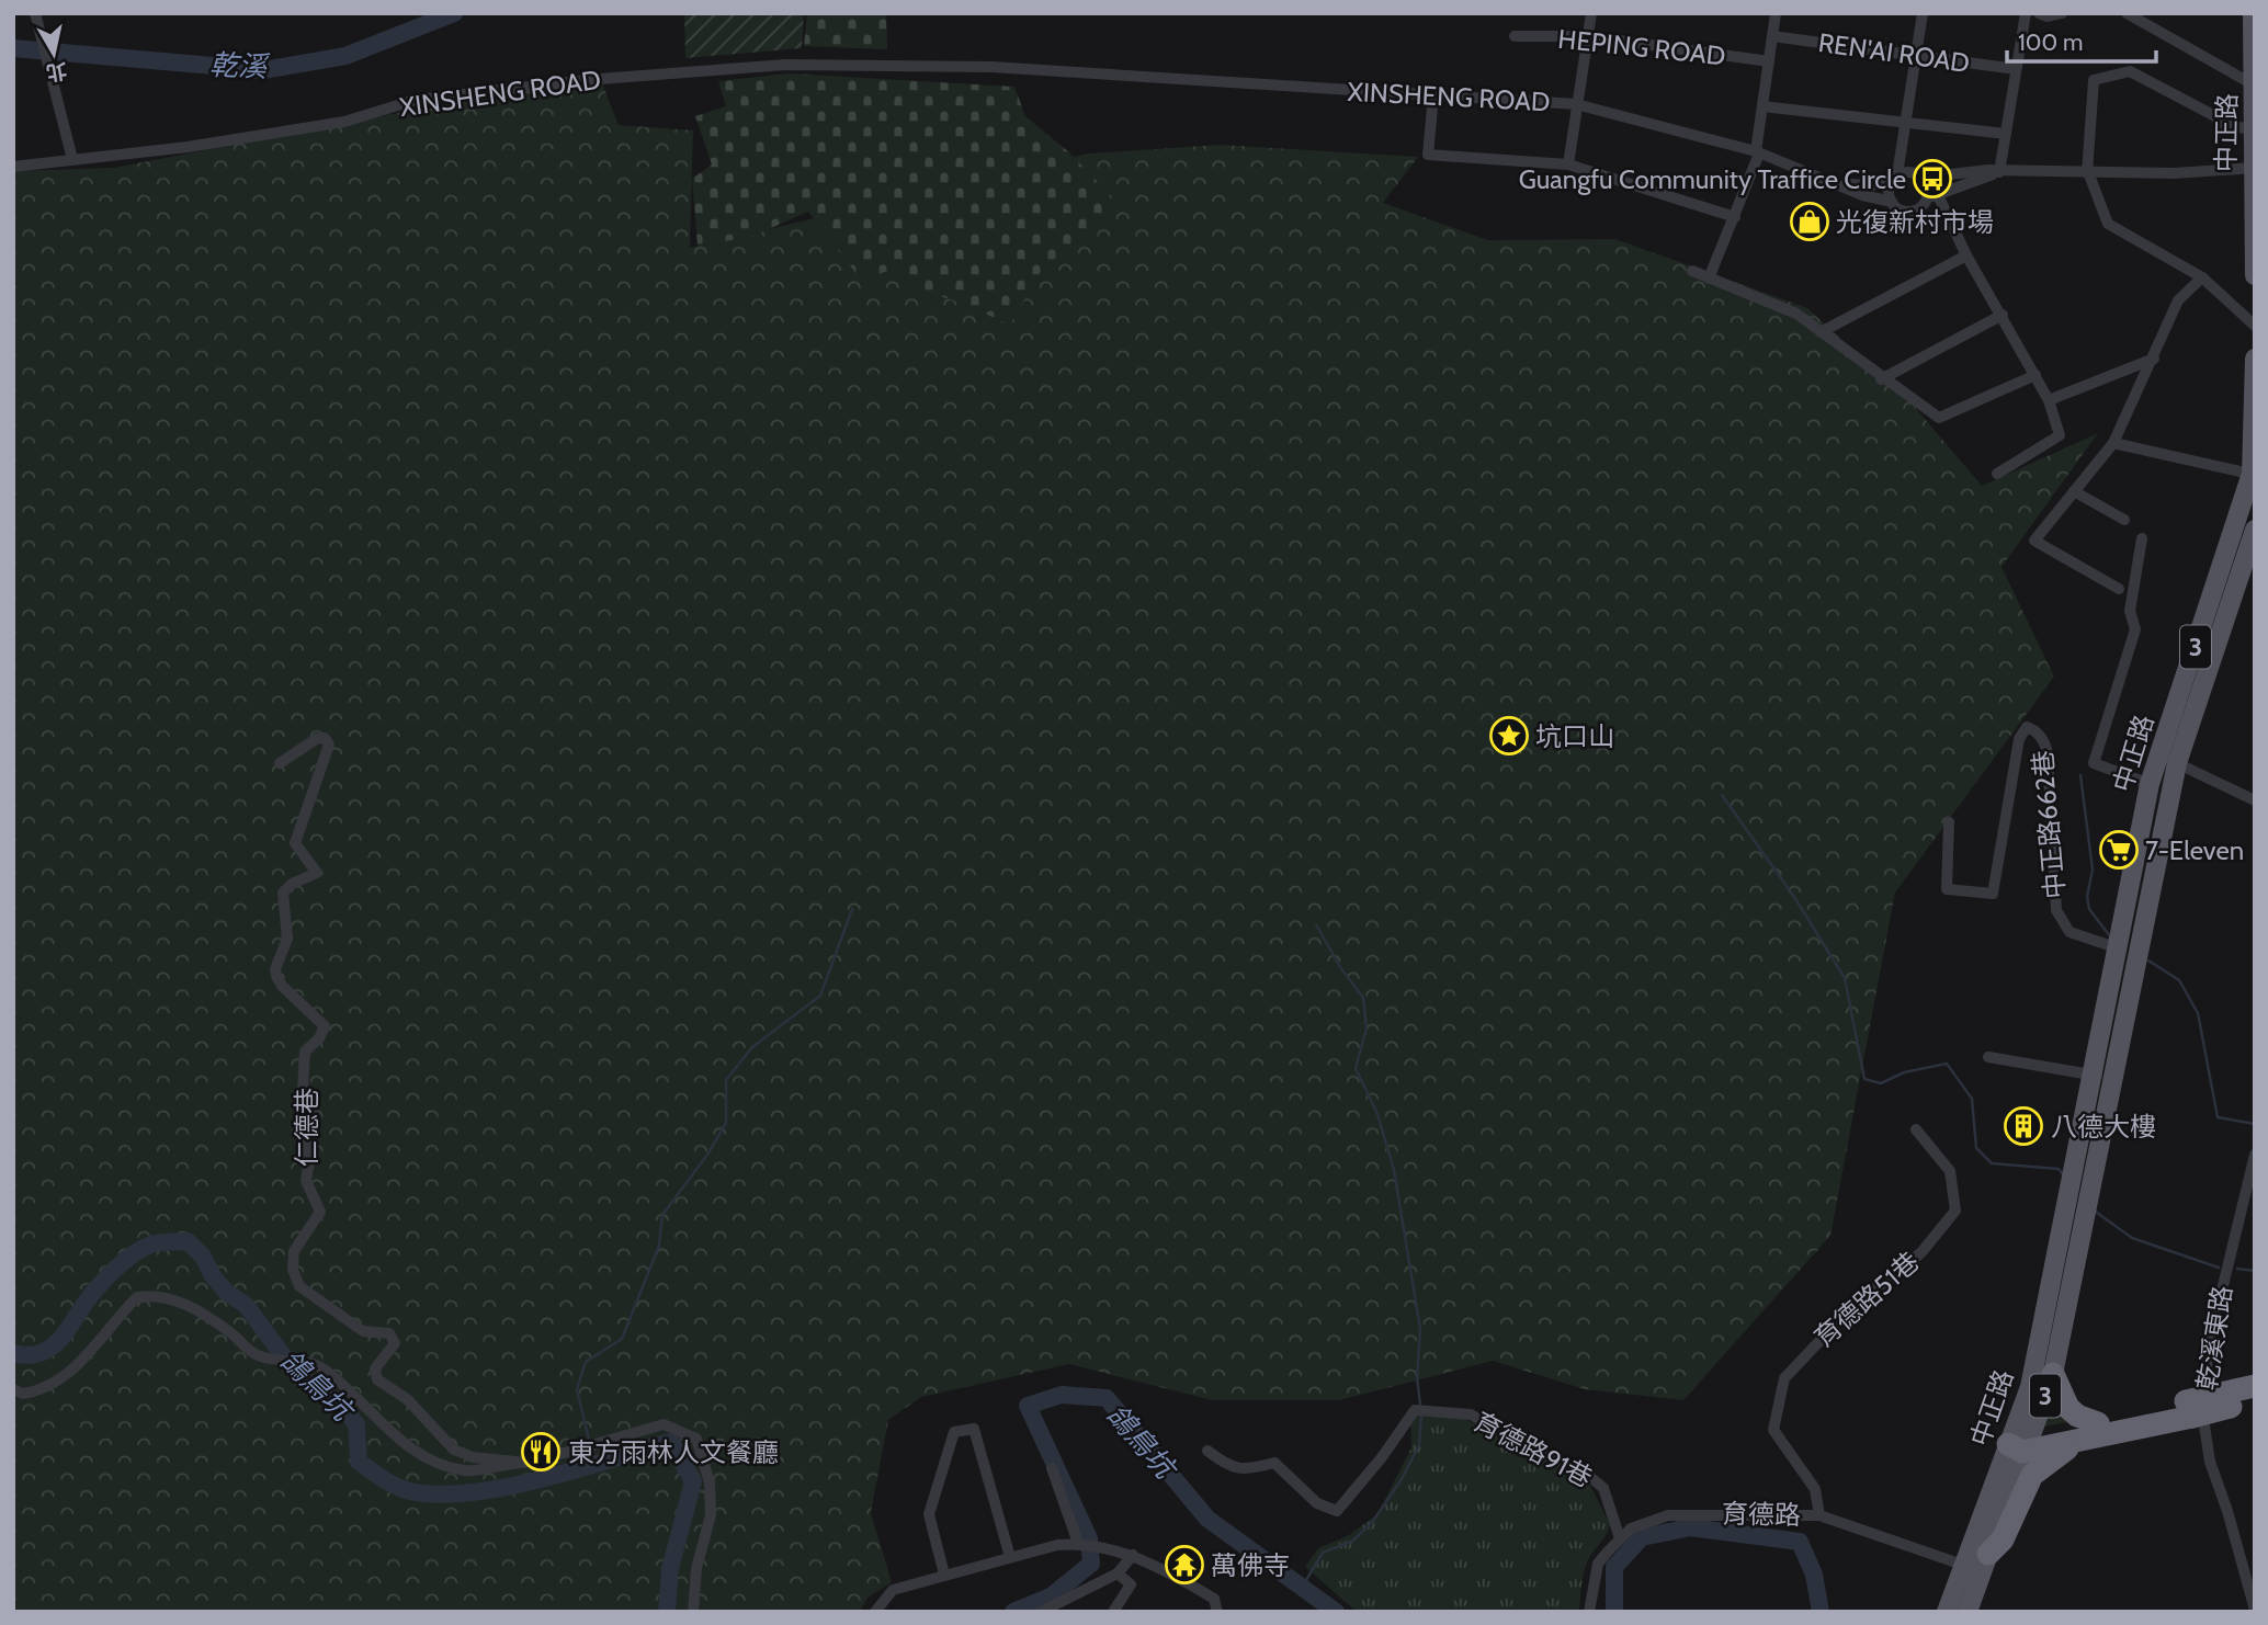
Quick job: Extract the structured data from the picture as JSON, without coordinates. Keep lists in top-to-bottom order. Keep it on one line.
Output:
{"streets":{"main road":["中正路","3"],"street":["HEPING ROAD","REN'AI ROAD","XINSHENG ROAD","中正路662巷","仁德巷","育德路51巷","乾溪東路","育德路91巷","育德路"]},"crossings":[["中正路","中正路662巷"],["中正路","育德路"],["育德路51巷","育德路"],["育德路91巷","育德路"]],"water":["乾溪","鴿鳥坑"],"places":{"bus stop":["Guangfu Community Traffice Circle"],"shop":["光復新村市場"],"place":["坑口山"],"supermarket":["7-Eleven"],"building":["八德大樓"],"restaurant":["東方雨林人文餐廳"],"temple":["萬佛寺"]},"scale_bar":"100 m","north":"bottom"}
